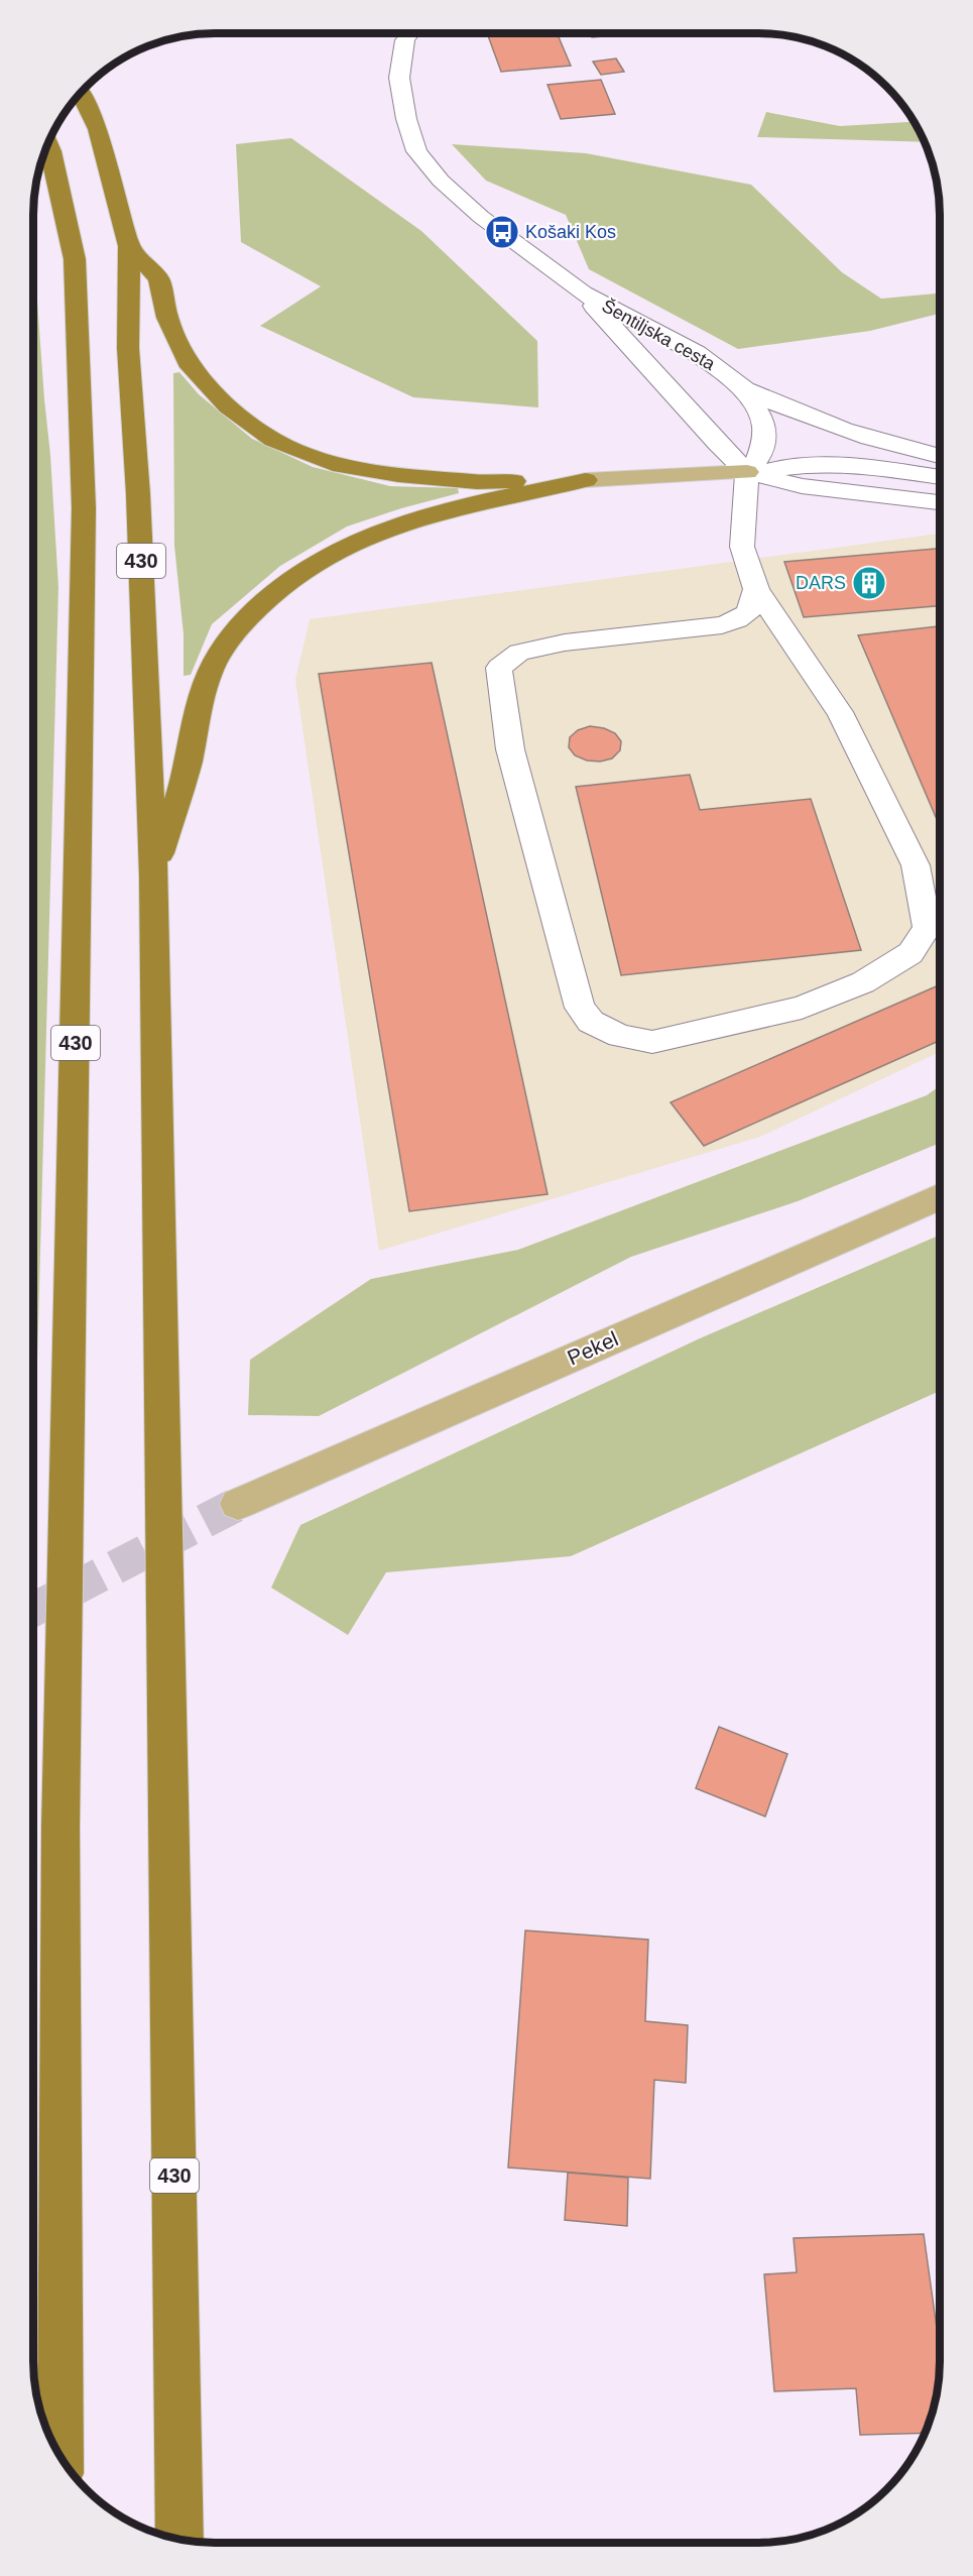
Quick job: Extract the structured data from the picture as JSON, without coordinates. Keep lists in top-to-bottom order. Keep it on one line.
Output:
{"streets":{"highway":["430"],"main road":["Pekel"],"street":["Šentiljska cesta"]},"places":{"bus stop":["Košaki Kos"],"building":["DARS"]}}
